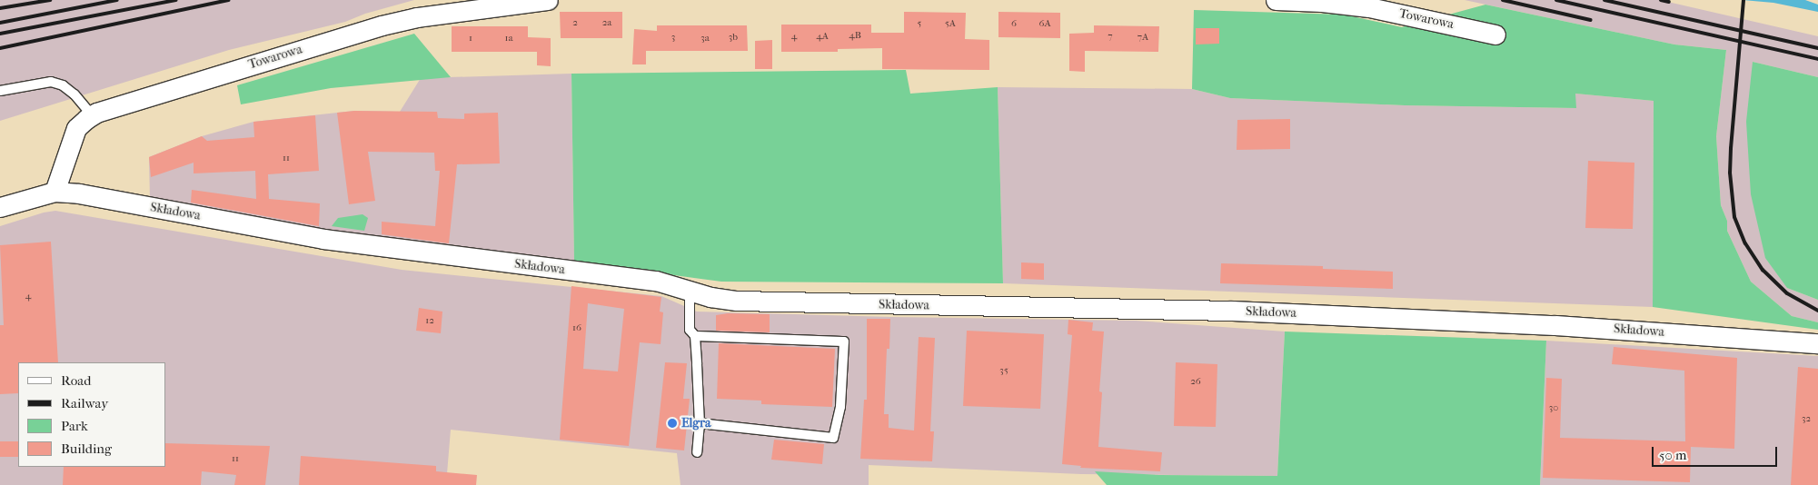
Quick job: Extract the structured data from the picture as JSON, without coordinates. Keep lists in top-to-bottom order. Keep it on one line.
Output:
{"streets":{"street":["Towarowa","Składowa"]},"crossings":[["Towarowa","Składowa"]],"places":["Elgra"],"house_numbers":["2","2a","5","5A","6","6A","4B","4","4A","7","3","3b","7A","1","1a","3a","11","4","12","16","35","26","30","32","11"],"legend":["Road","Railway","Park","Building"],"scale_bar":"50 m"}
